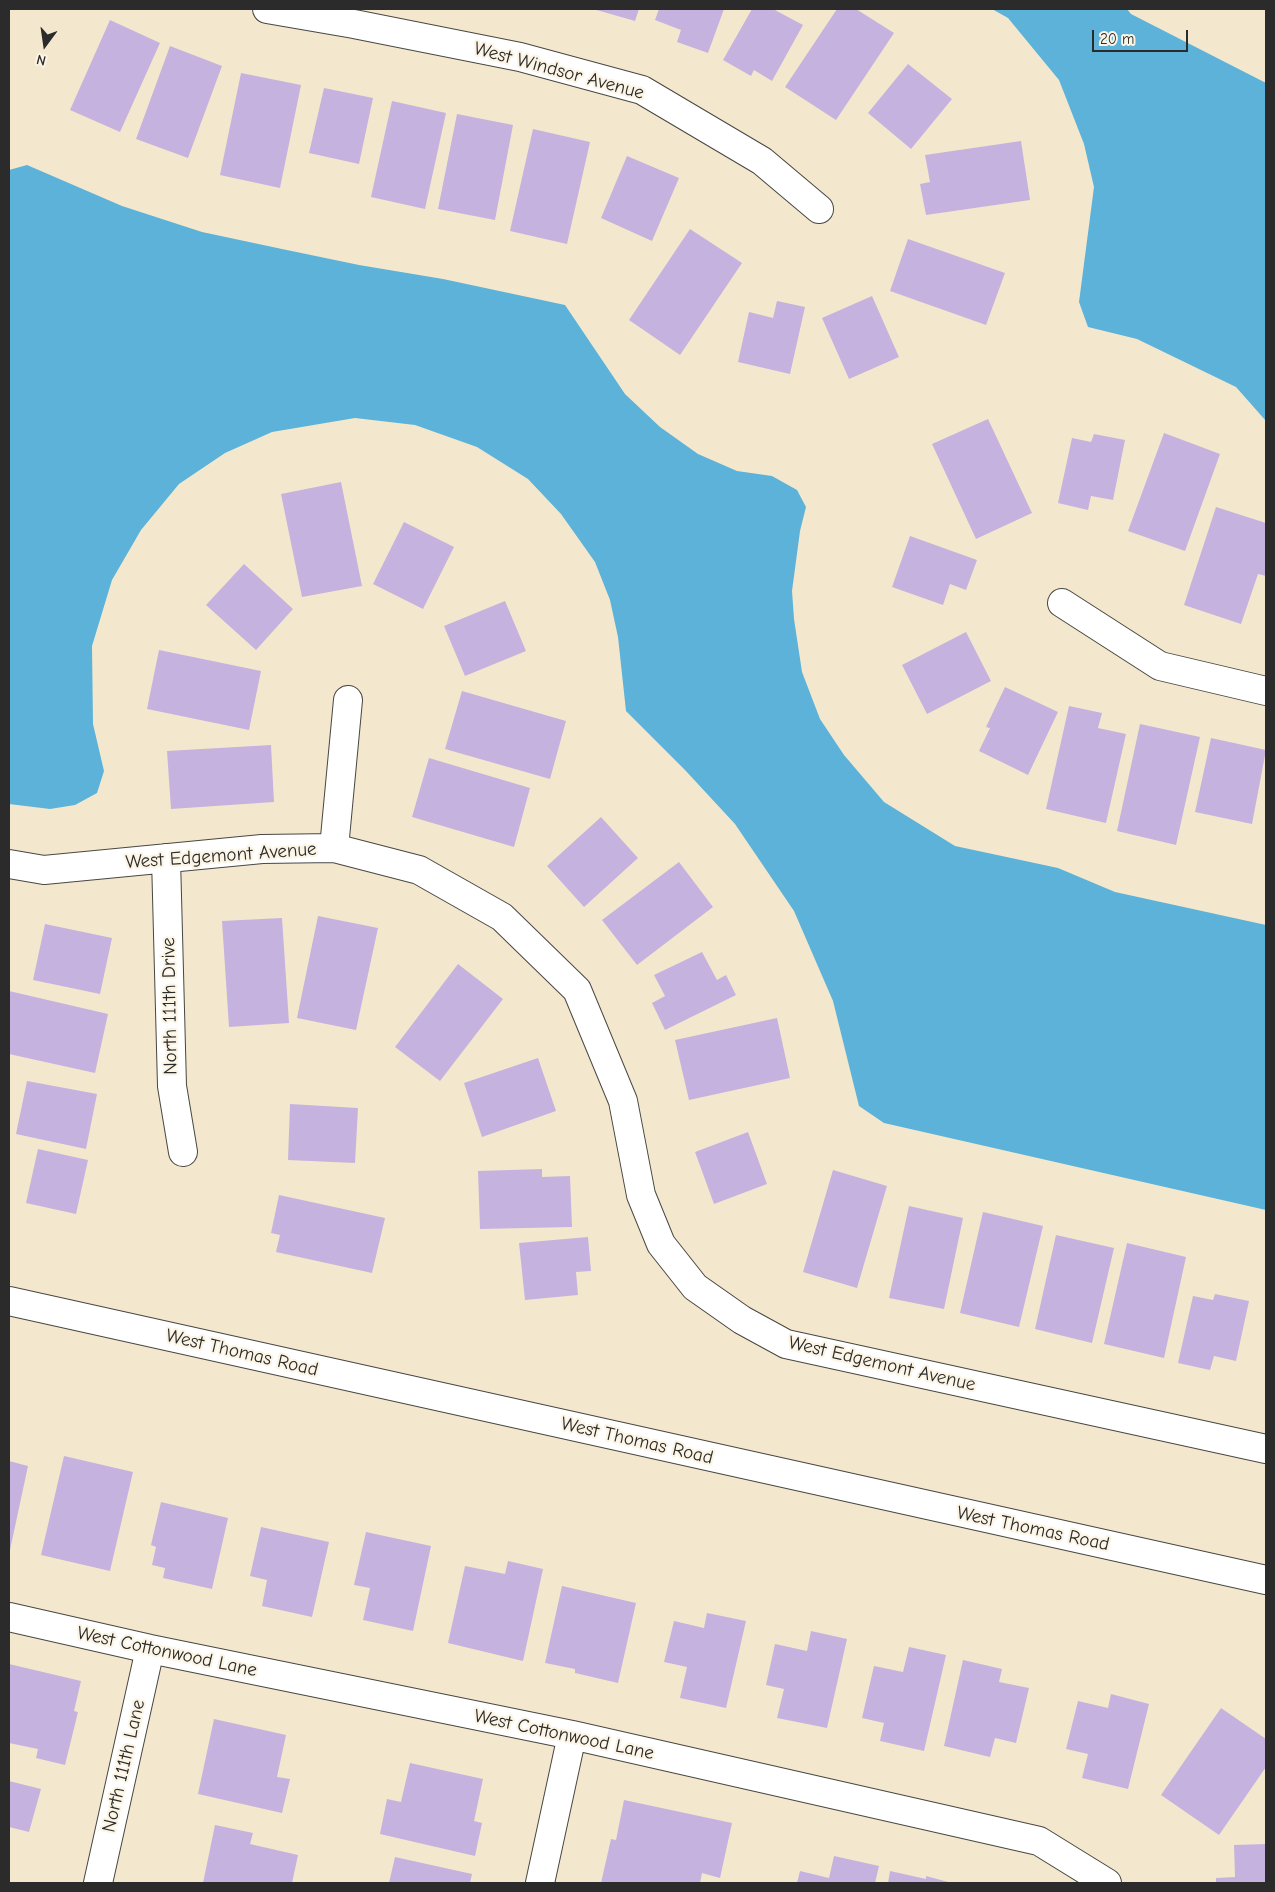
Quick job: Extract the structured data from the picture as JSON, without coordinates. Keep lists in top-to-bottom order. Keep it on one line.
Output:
{"streets":{"street":["West Windsor Avenue","West Edgemont Avenue","North 111th Drive","West Thomas Road","West Cottonwood Lane","North 111th Lane"]},"crossings":[["West Edgemont Avenue","North 111th Drive"],["West Cottonwood Lane","North 111th Lane"]],"scale_bar":"20 m","north":"bottom"}
